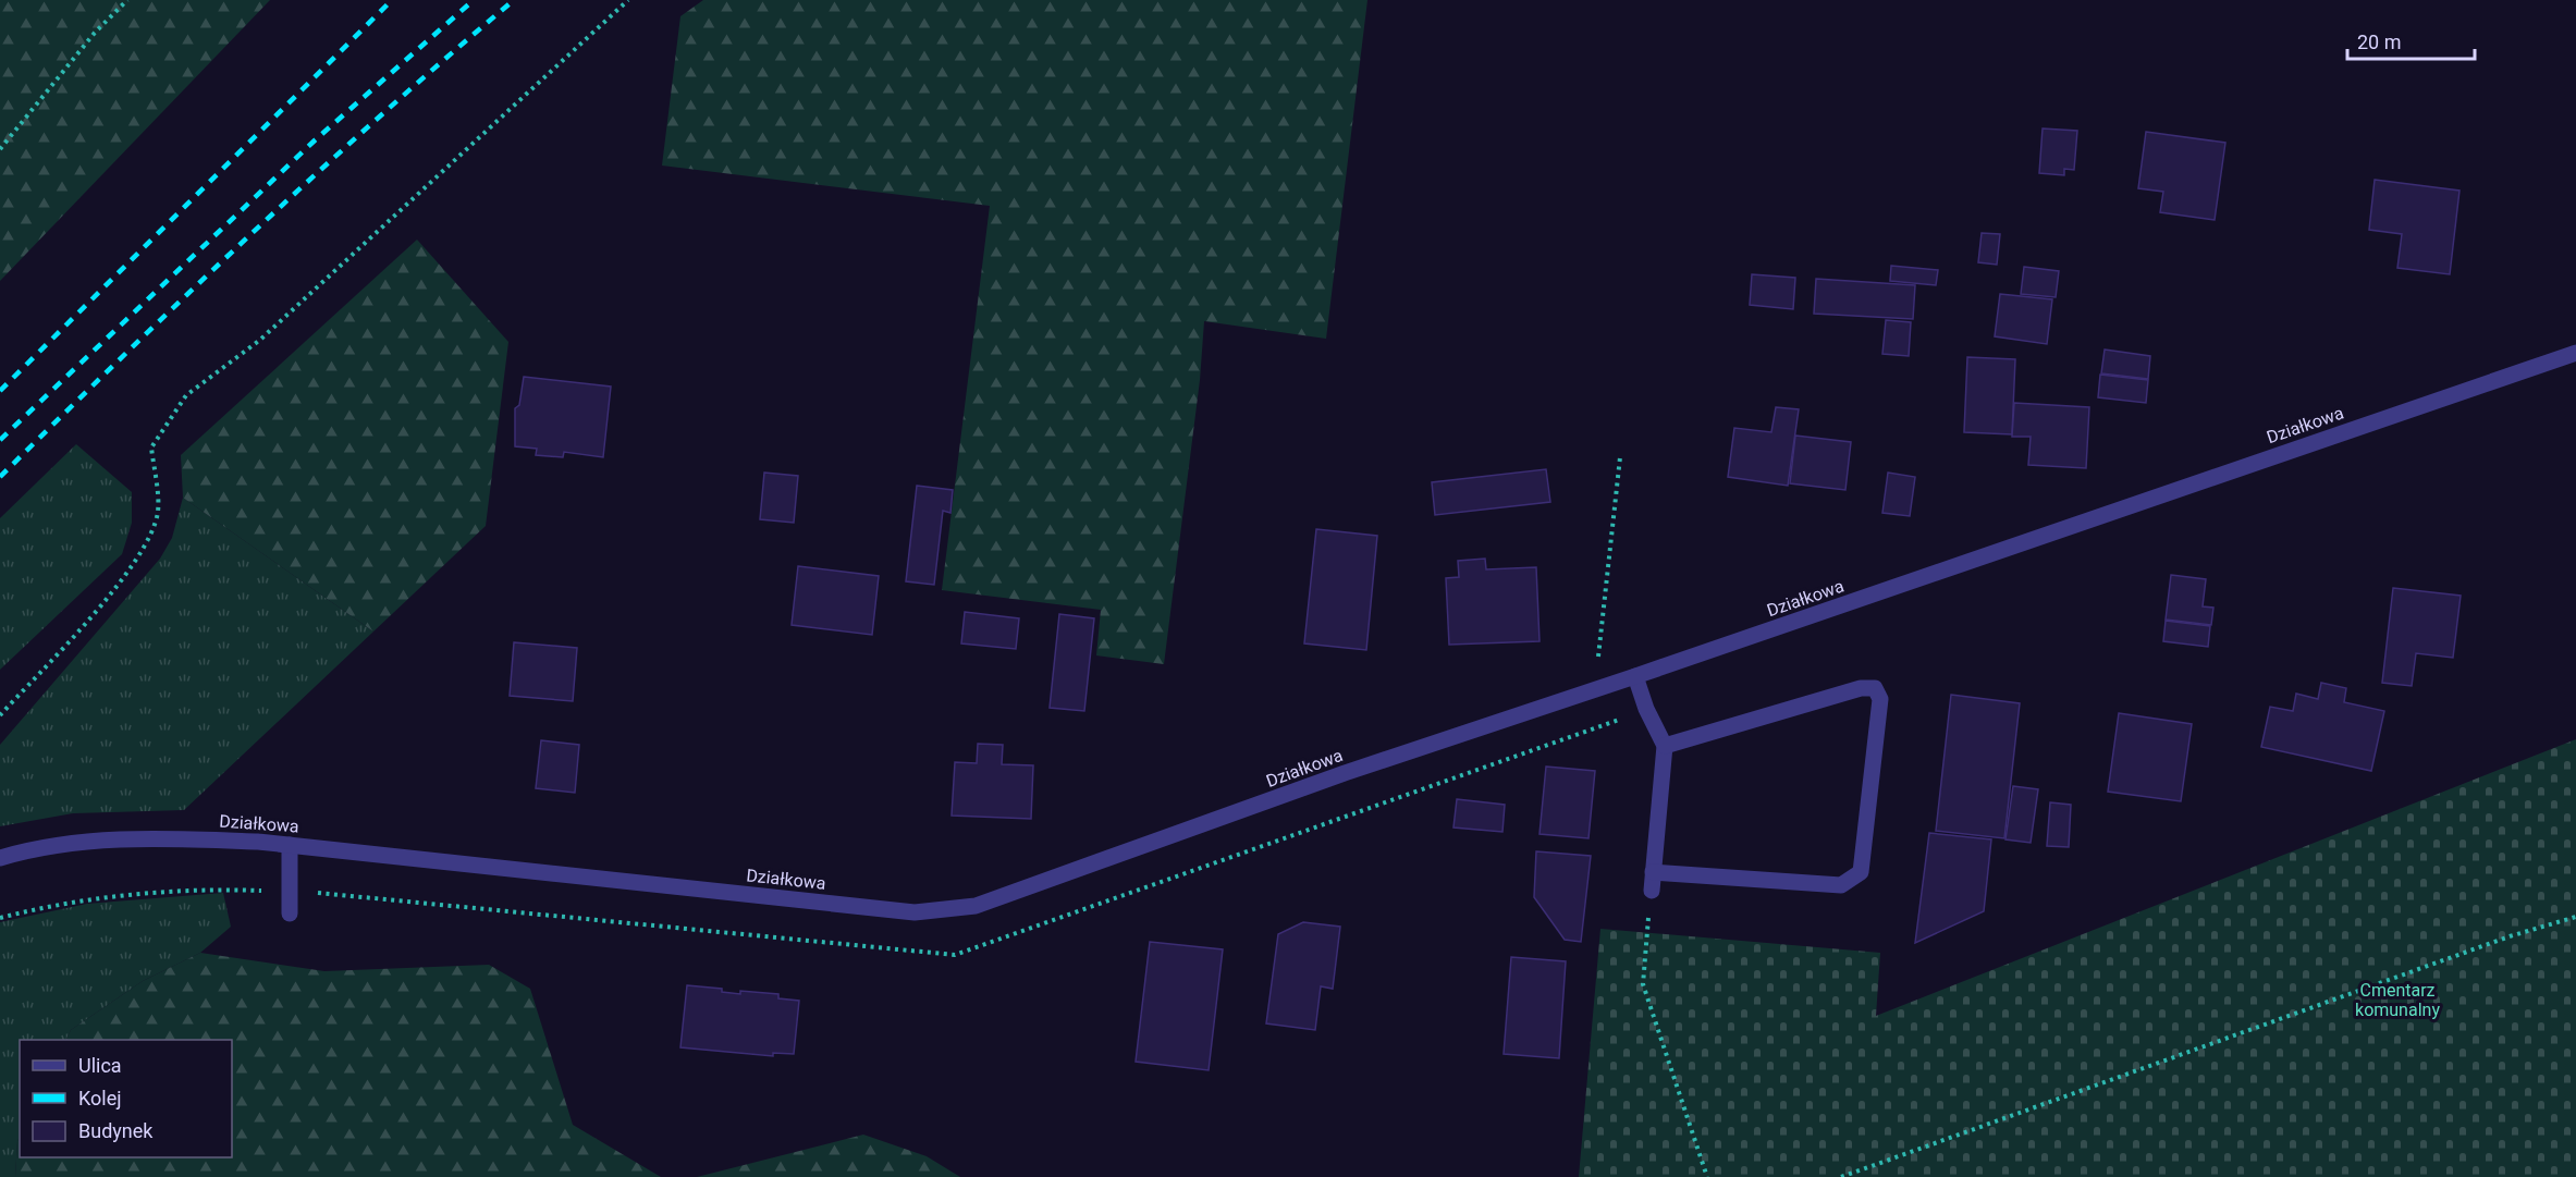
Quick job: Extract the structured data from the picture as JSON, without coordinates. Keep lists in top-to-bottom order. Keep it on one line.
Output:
{"streets":{"street":["Działkowa"]},"parks":["Cmentarz komunalny"],"legend":["Ulica","Kolej","Budynek"],"scale_bar":"20 m"}
